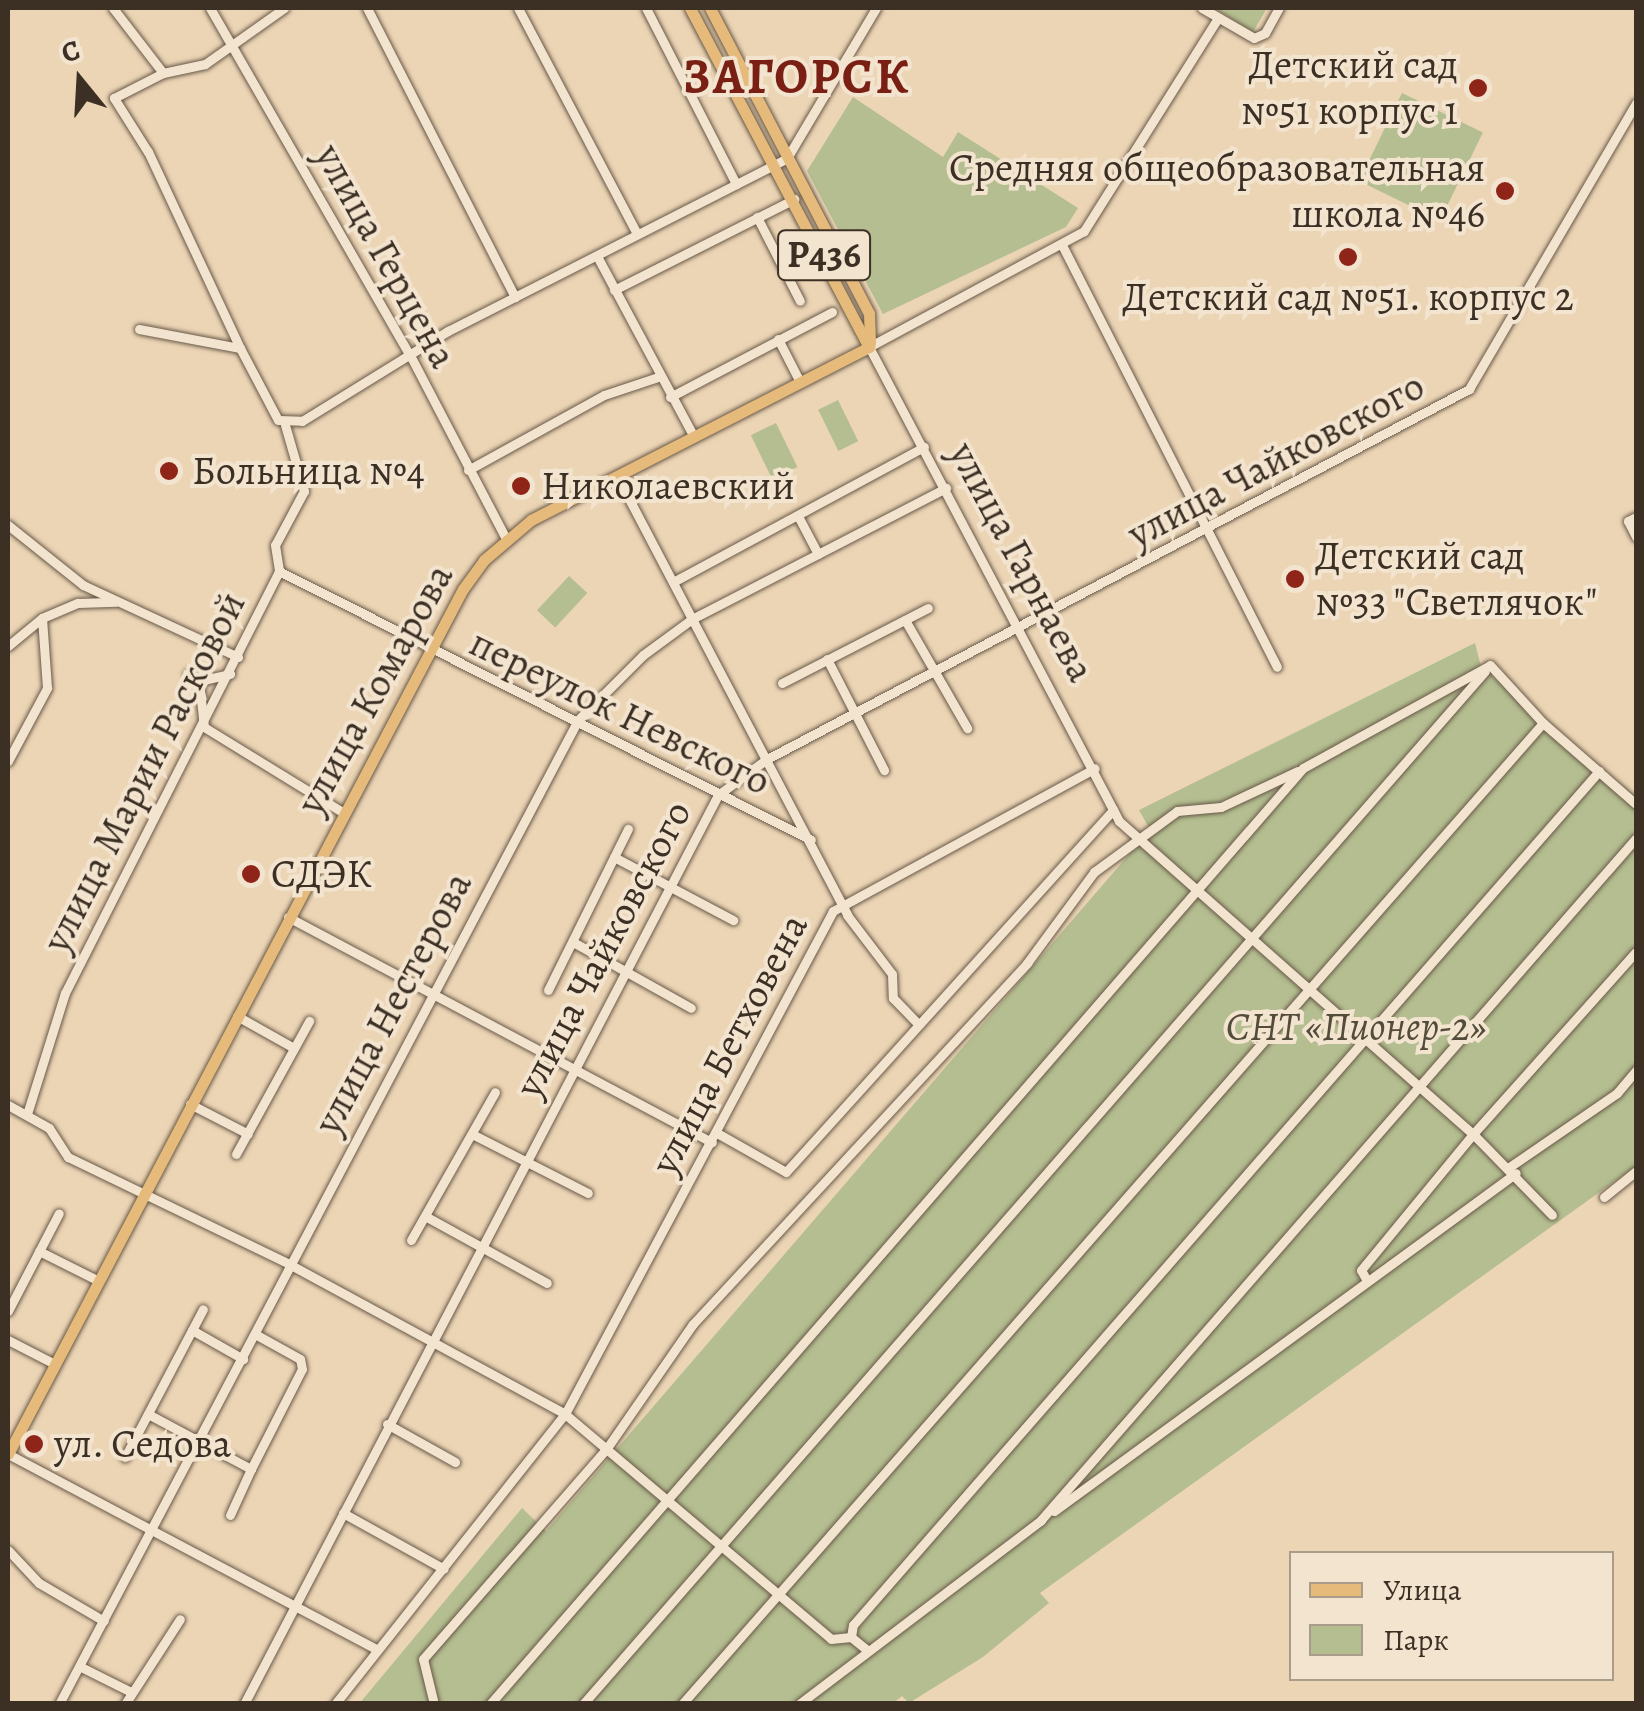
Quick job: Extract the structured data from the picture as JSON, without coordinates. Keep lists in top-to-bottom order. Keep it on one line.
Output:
{"streets":{"main road":["P436","улица Гарнаева","улица Комарова"],"street":["улица Герцена","улица Чайковского","переулок Невского","улица Марии Расковой","улица Нестерова","улица Бетховена"]},"crossings":[["улица Герцена","улица Комарова"],["улица Чайковского","улица Гарнаева"],["улица Чайковского","переулок Невского"],["улица Гарнаева","улица Комарова"],["улица Гарнаева","улица Нестерова"],["улица Гарнаева","улица Бетховена"],["улица Комарова","переулок Невского"],["переулок Невского","улица Марии Расковой"],["переулок Невского","улица Нестерова"]],"districts":["ЗАГОРСК"],"parks":["СНТ «Пионер-2»"],"places":["Детский сад №51 корпус 1","Средняя общеобразовательная школа №46","Детский сад №51. корпус 2","Больница №4","Николаевский","Детский сад №33 \"Светлячок\"","СДЭК","ул. Седова"],"legend":["Улица","Парк"],"north":"top"}
